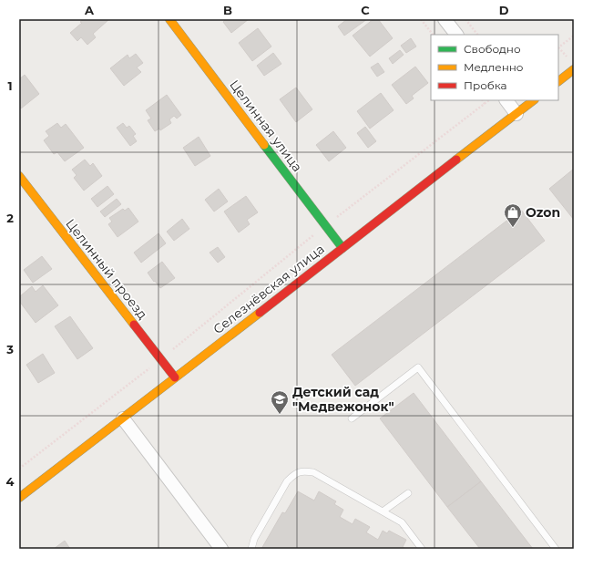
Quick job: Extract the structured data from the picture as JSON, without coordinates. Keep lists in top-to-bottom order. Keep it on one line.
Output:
{"streets":{"street":["Целинная улица","Целинный проезд","Селезнёвская улица"]},"crossings":[["Целинная улица","Селезнёвская улица"],["Целинный проезд","Селезнёвская улица"]],"places":{"shop":["Ozon"],"school or university":["Детский сад \"Медвежонок\""]},"legend":["Свободно","Медленно","Пробка"],"grid":{"columns":["A","B","C","D"],"rows":["1","2","3","4"]}}
